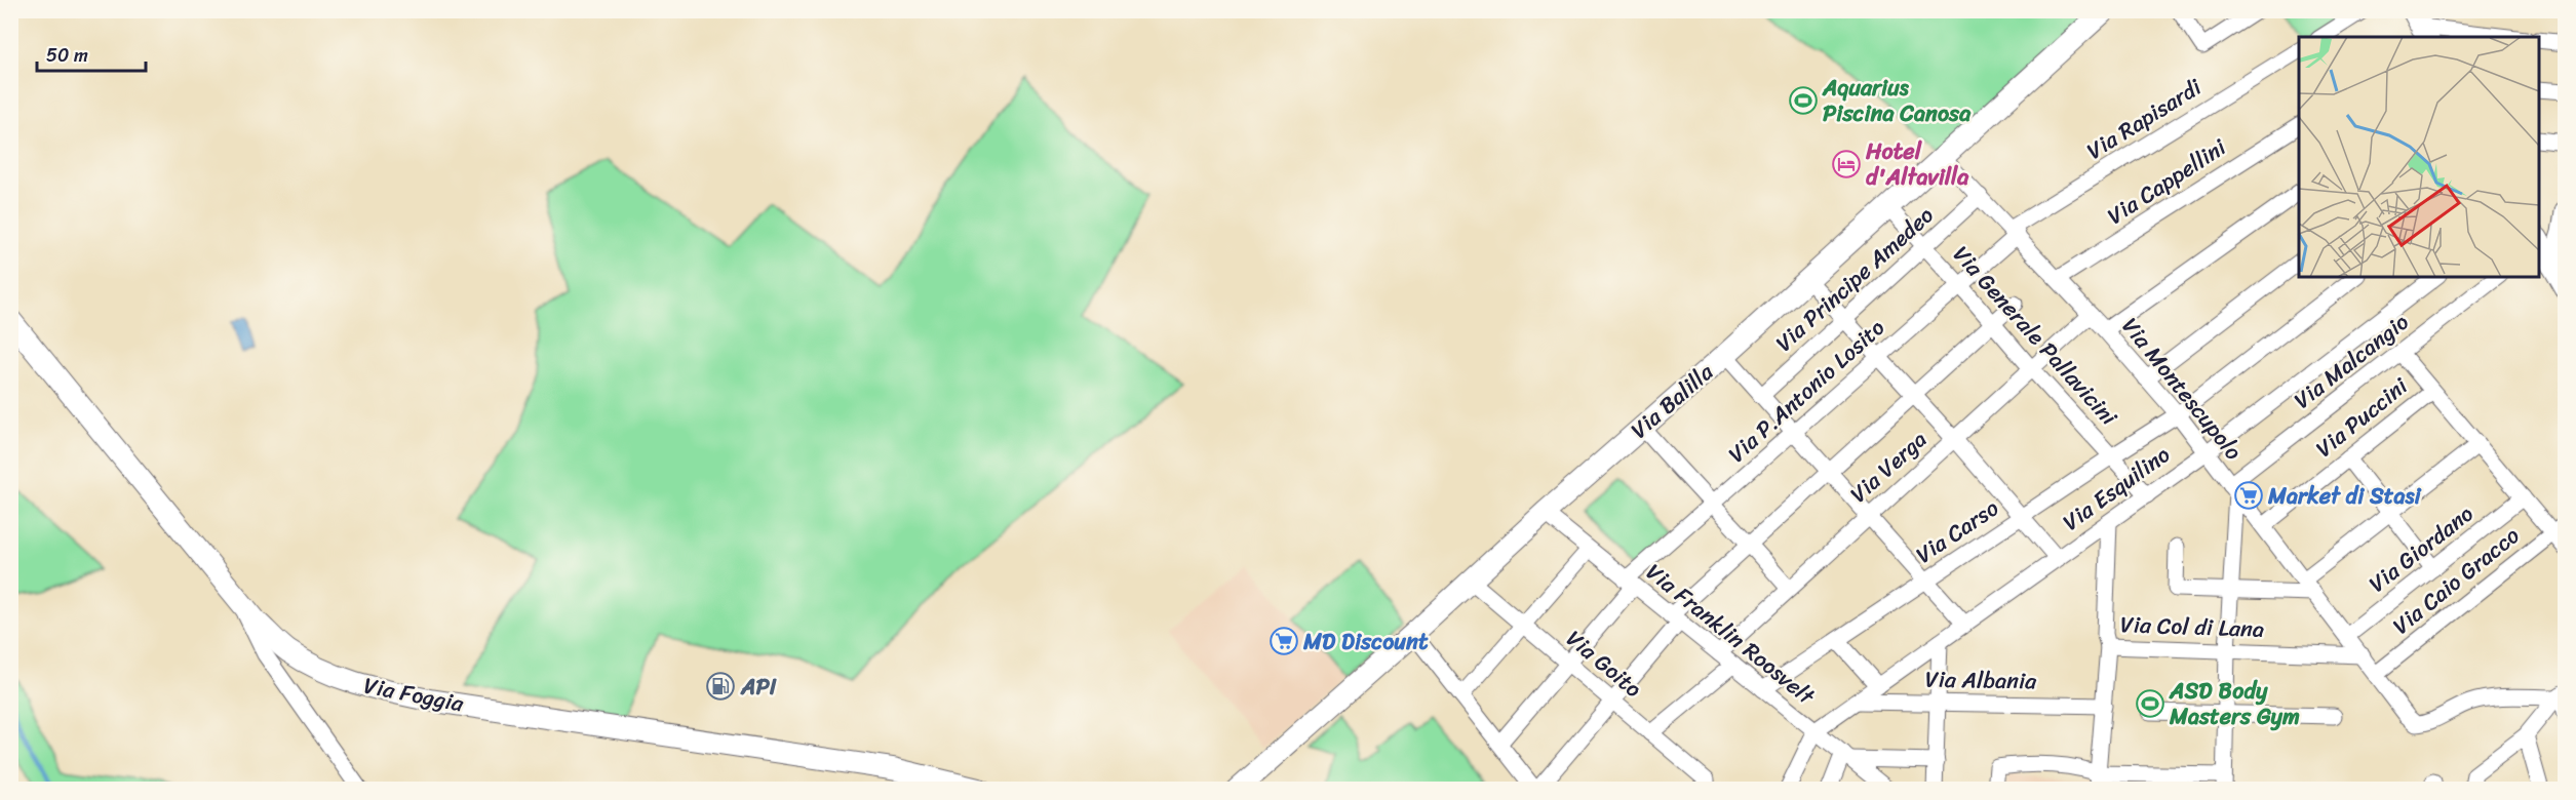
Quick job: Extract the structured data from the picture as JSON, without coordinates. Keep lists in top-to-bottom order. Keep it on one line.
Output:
{"streets":{"street":["Via Rapisardi","Via Cappellini","Via Principe Amedeo","Via Generale Pallavicini","Via Malcangio","Via Montescupolo","Via P.Antonio Losito","Via Balilla","Via Puccini","Via Verga","Via Esquilino","Via Carso","Via Giordano","Via Caio Gracco","Via Col di Lana","Via Franklin Roosvelt","Via Goito","Via Albania","Via Foggia"]},"crossings":[["Via Rapisardi","Via Montescupolo"],["Via Rapisardi","Via P.Antonio Losito"],["Via Cappellini","Via Montescupolo"],["Via Principe Amedeo","Via Generale Pallavicini"],["Via Principe Amedeo","Via Montescupolo"],["Via Generale Pallavicini","Via P.Antonio Losito"],["Via Generale Pallavicini","Via Balilla"],["Via Generale Pallavicini","Via Verga"],["Via Generale Pallavicini","Via Esquilino"],["Via Generale Pallavicini","Via Carso"],["Via Malcangio","Via Montescupolo"],["Via Montescupolo","Via P.Antonio Losito"],["Via Montescupolo","Via Balilla"],["Via Montescupolo","Via Puccini"],["Via Montescupolo","Via Verga"],["Via Montescupolo","Via Esquilino"],["Via Montescupolo","Via Carso"],["Via Montescupolo","Via Giordano"],["Via Montescupolo","Via Caio Gracco"],["Via Montescupolo","Via Col di Lana"],["Via P.Antonio Losito","Via Franklin Roosvelt"],["Via P.Antonio Losito","Via Goito"],["Via Balilla","Via Franklin Roosvelt"],["Via Balilla","Via Goito"],["Via Verga","Via Franklin Roosvelt"],["Via Esquilino","Via Col di Lana"],["Via Esquilino","Via Franklin Roosvelt"],["Via Esquilino","Via Albania"],["Via Carso","Via Franklin Roosvelt"]],"places":{"sports":["Aquarius Piscina Canosa","ASD Body Masters Gym"],"hotel":["Hotel d'Altavilla"],"supermarket":["Market di Stasi","MD Discount"],"fuel station":["API"]},"scale_bar":"50 m"}
